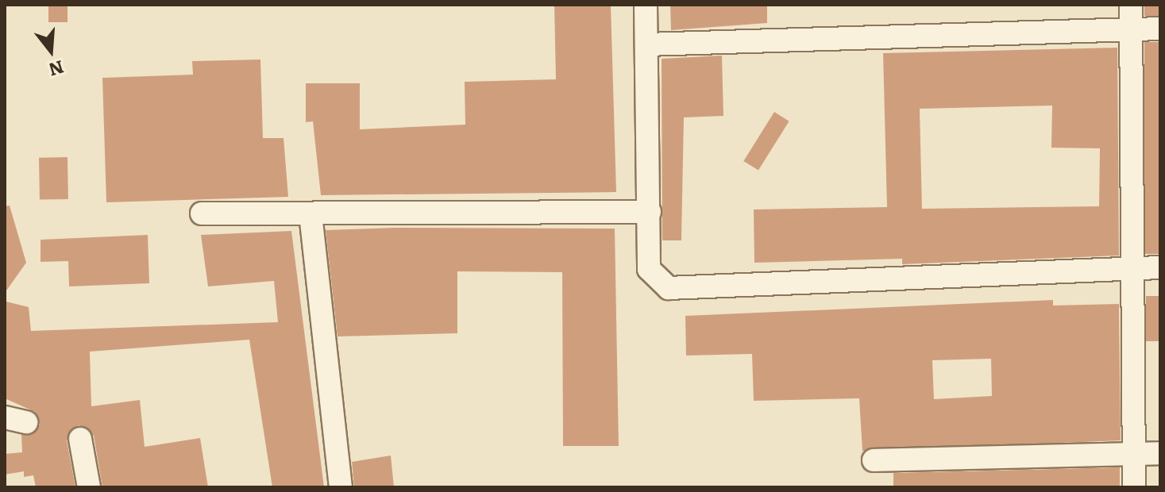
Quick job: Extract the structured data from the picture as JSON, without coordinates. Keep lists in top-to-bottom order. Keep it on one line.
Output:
{"north":"bottom"}
